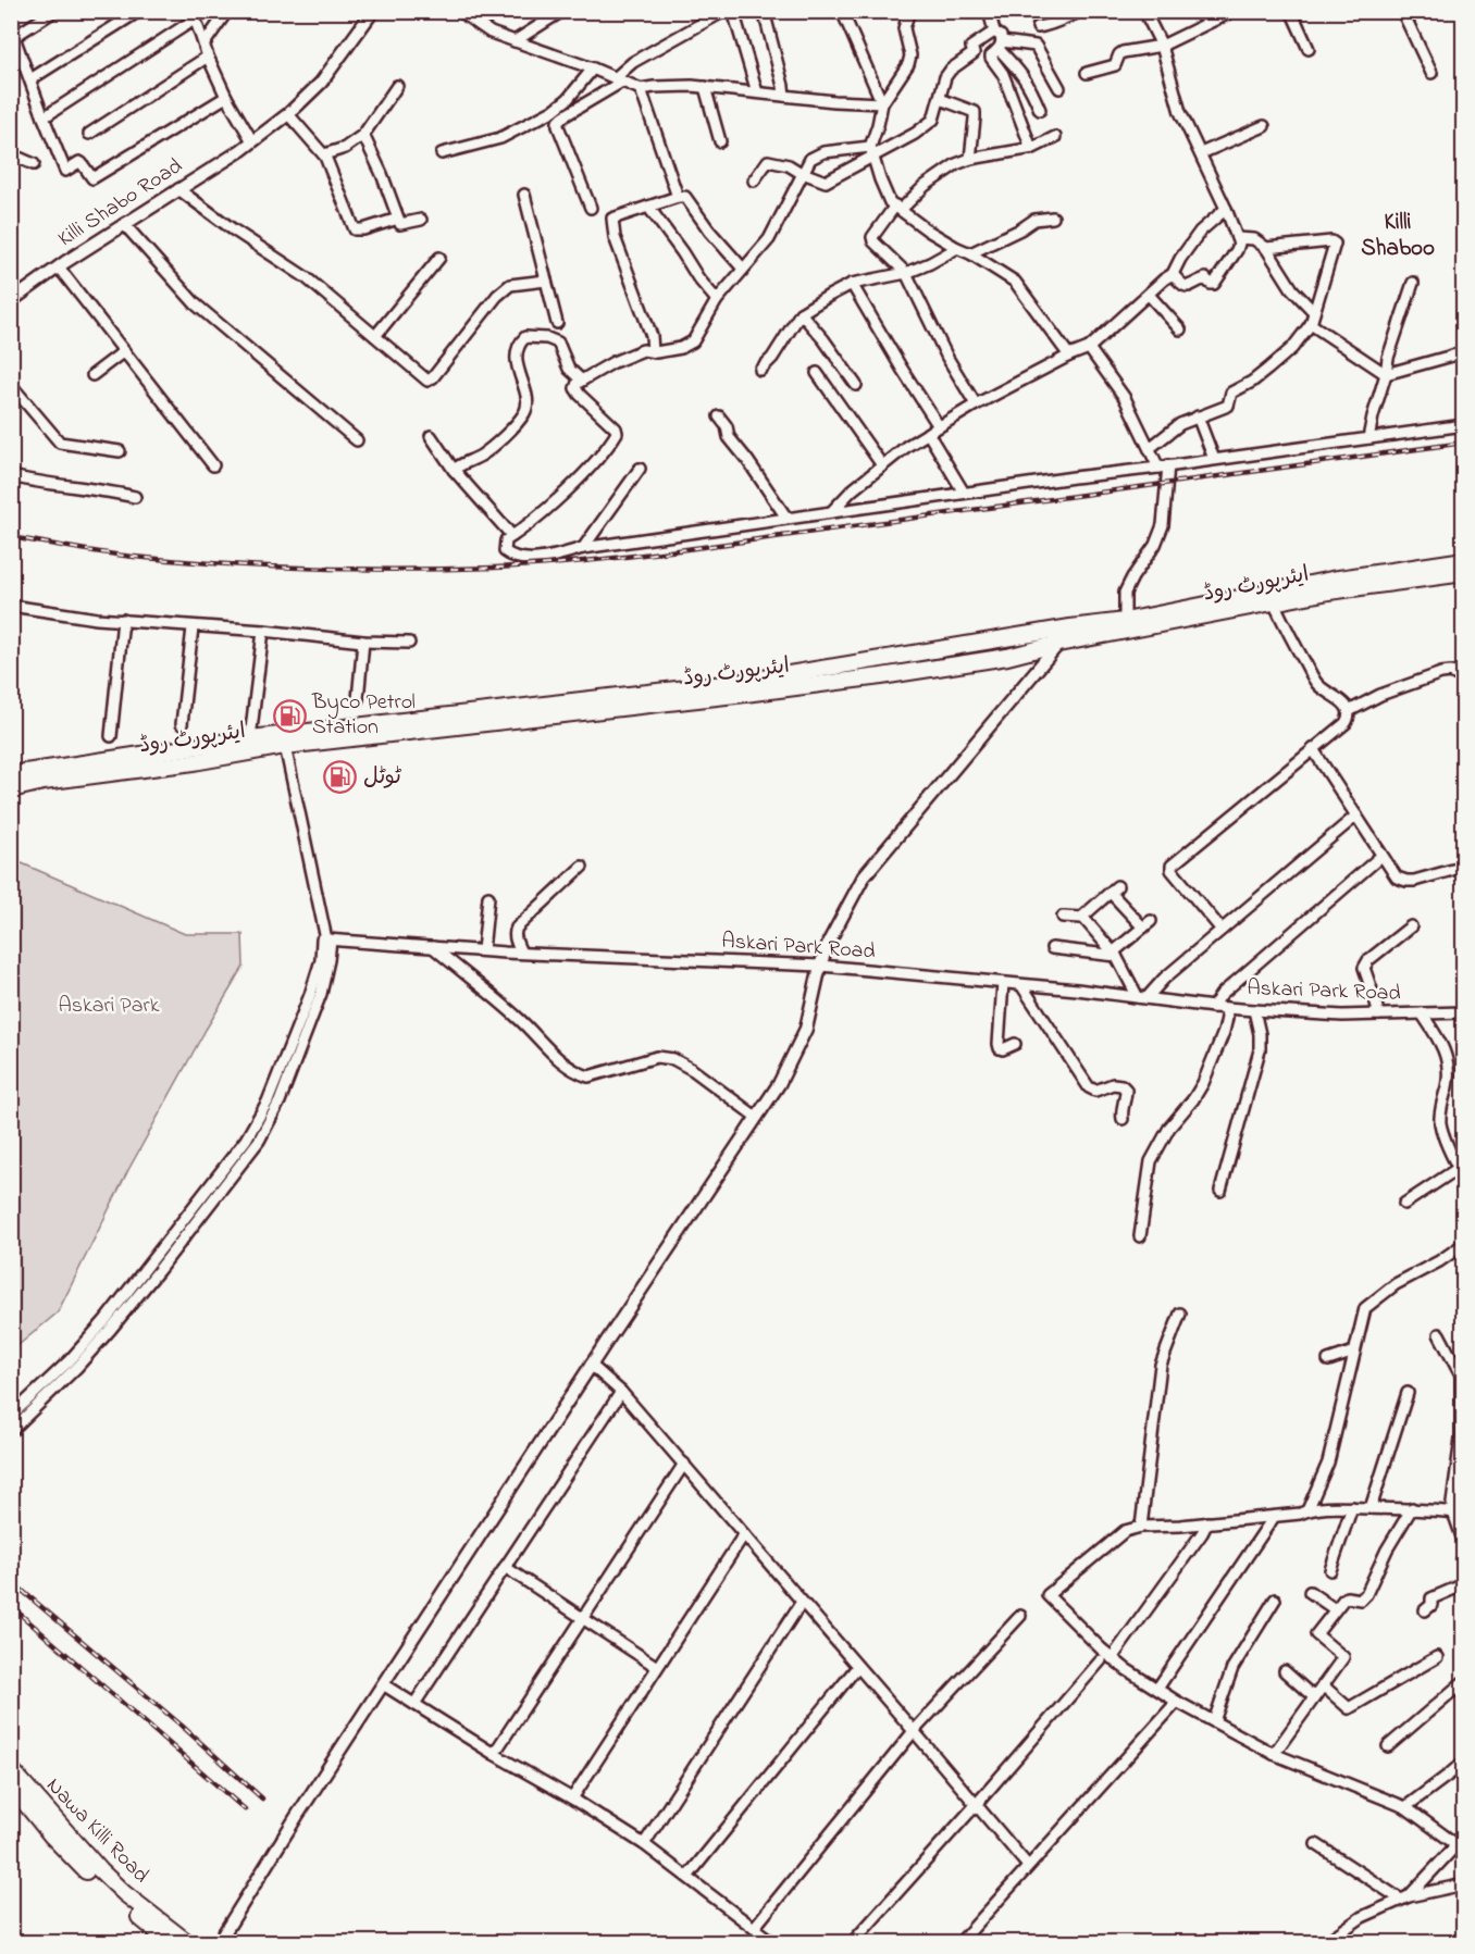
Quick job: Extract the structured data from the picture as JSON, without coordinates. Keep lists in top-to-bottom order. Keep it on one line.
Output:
{"streets":{"main road":["ایئرپورٹ روڈ","Nawa Killi Road"],"street":["Killi Shabo Road","Askari Park Road"]},"districts":["Killi Shaboo"],"parks":["Askari Park"],"places":{"fuel station":["Byco Petrol Station","ٹوٹل"]}}
